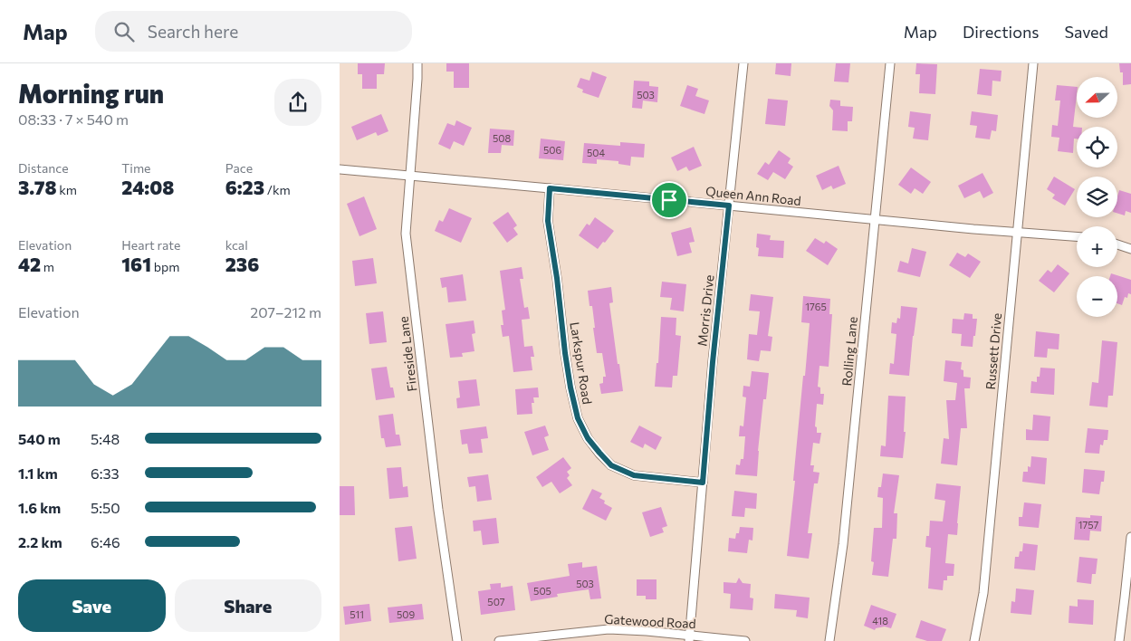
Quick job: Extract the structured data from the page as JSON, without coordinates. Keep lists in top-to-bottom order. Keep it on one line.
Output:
{"streets":{"street":["Queen Ann Road","Morris Drive","Rolling Lane","Russett Drive","Fireside Lane","Larkspur Road","Gatewood Road"]},"crossings":[["Queen Ann Road","Morris Drive"],["Queen Ann Road","Rolling Lane"],["Queen Ann Road","Russett Drive"],["Queen Ann Road","Fireside Lane"],["Queen Ann Road","Larkspur Road"],["Morris Drive","Larkspur Road"],["Morris Drive","Gatewood Road"]],"house_numbers":["503","508","506","504","1765","1757","503","505","507","511","509","418"],"north":"left","page":{"header":"Map","search":"Search here","nav":["Map","Directions","Saved"],"heading":["Morning run","08:33 · 7 × 540 m"],"map_buttons":["+","−"],"stats":[["Distance","3.78 km"],["Time","24:08"],["Pace","6:23 /km"],["Elevation","42 m"],["Heart rate","161 bpm"],["kcal","236"]],"chart":["Elevation","207–212 m"],"list":[{"name":"540 m","note":"5:48"},{"name":"1.1 km","note":"6:33"},{"name":"1.6 km","note":"5:50"},{"name":"2.2 km","note":"6:46"}],"buttons":["Save","Share"]}}
